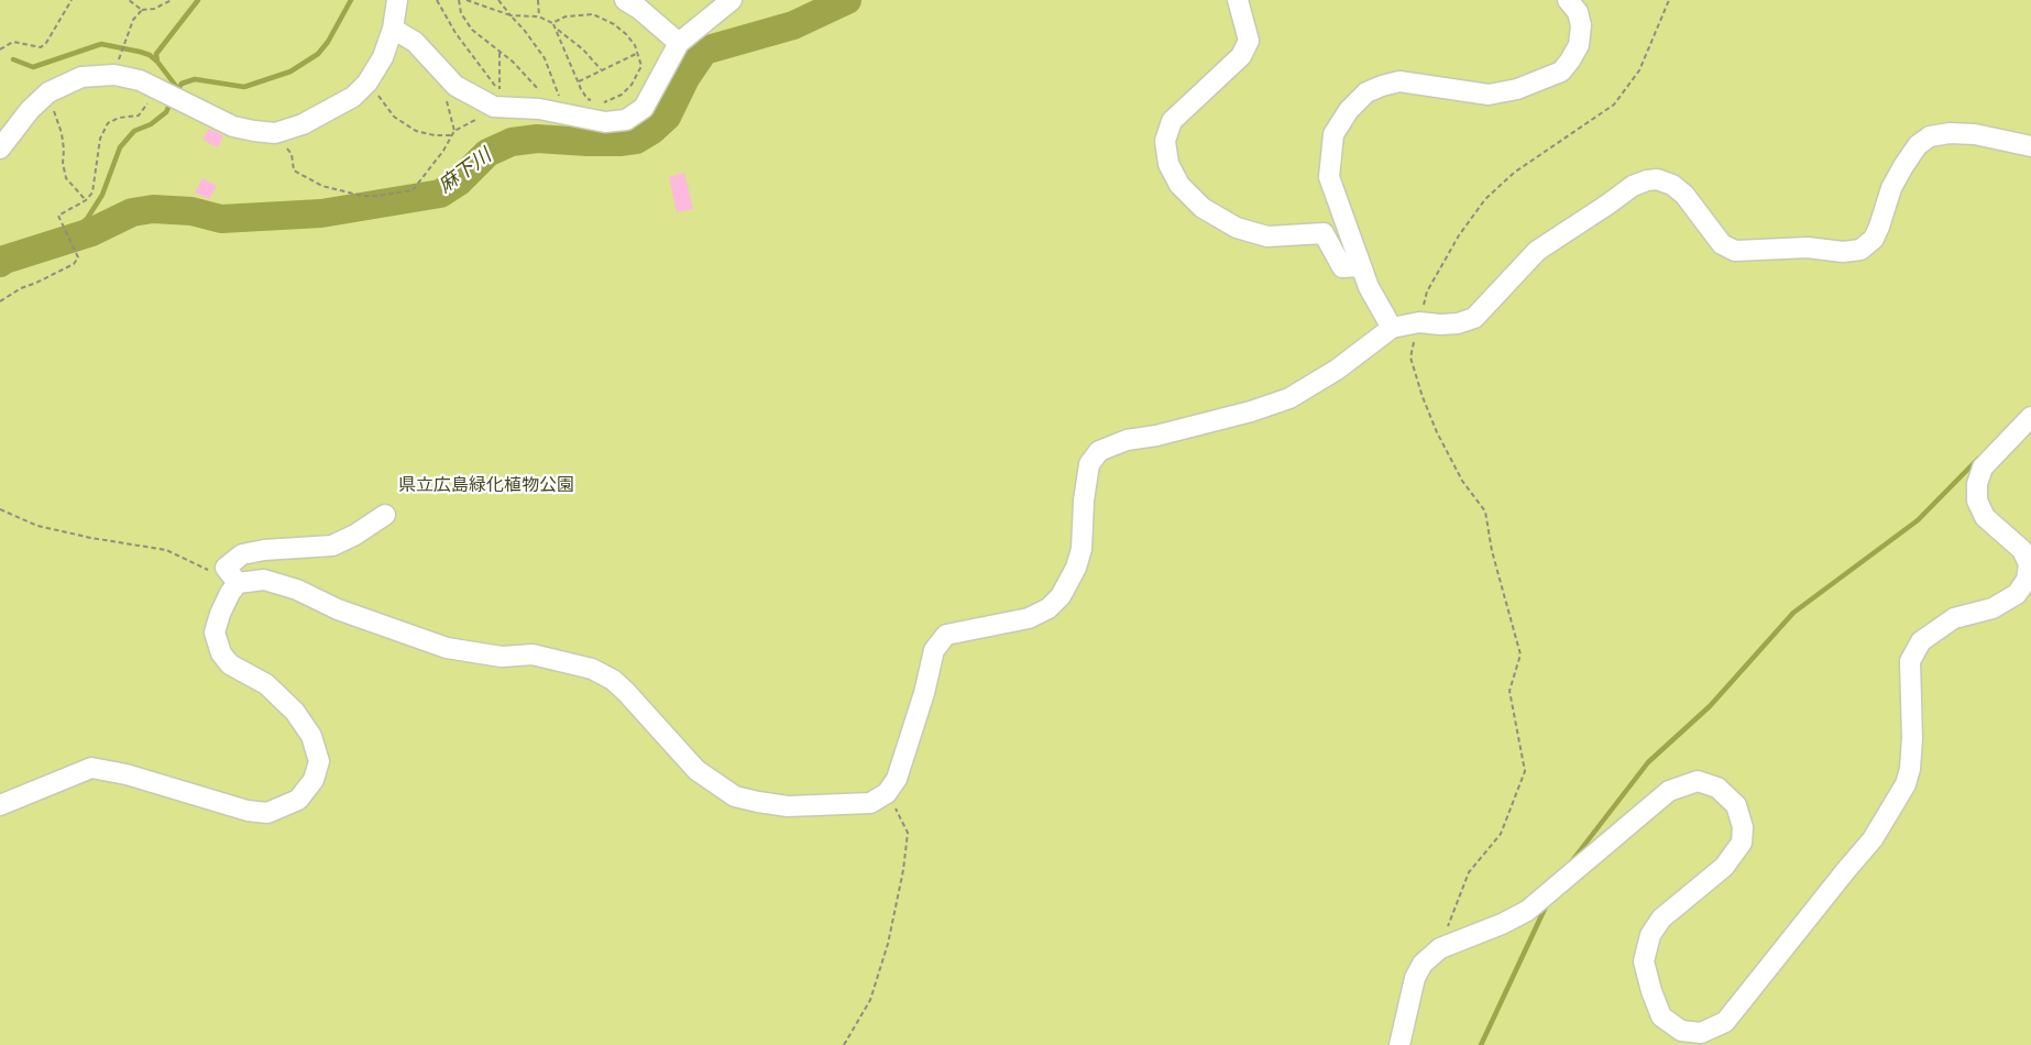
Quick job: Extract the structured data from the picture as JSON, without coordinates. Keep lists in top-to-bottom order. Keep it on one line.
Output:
{"water":["麻下川"],"parks":["県立広島緑化植物公園"]}
